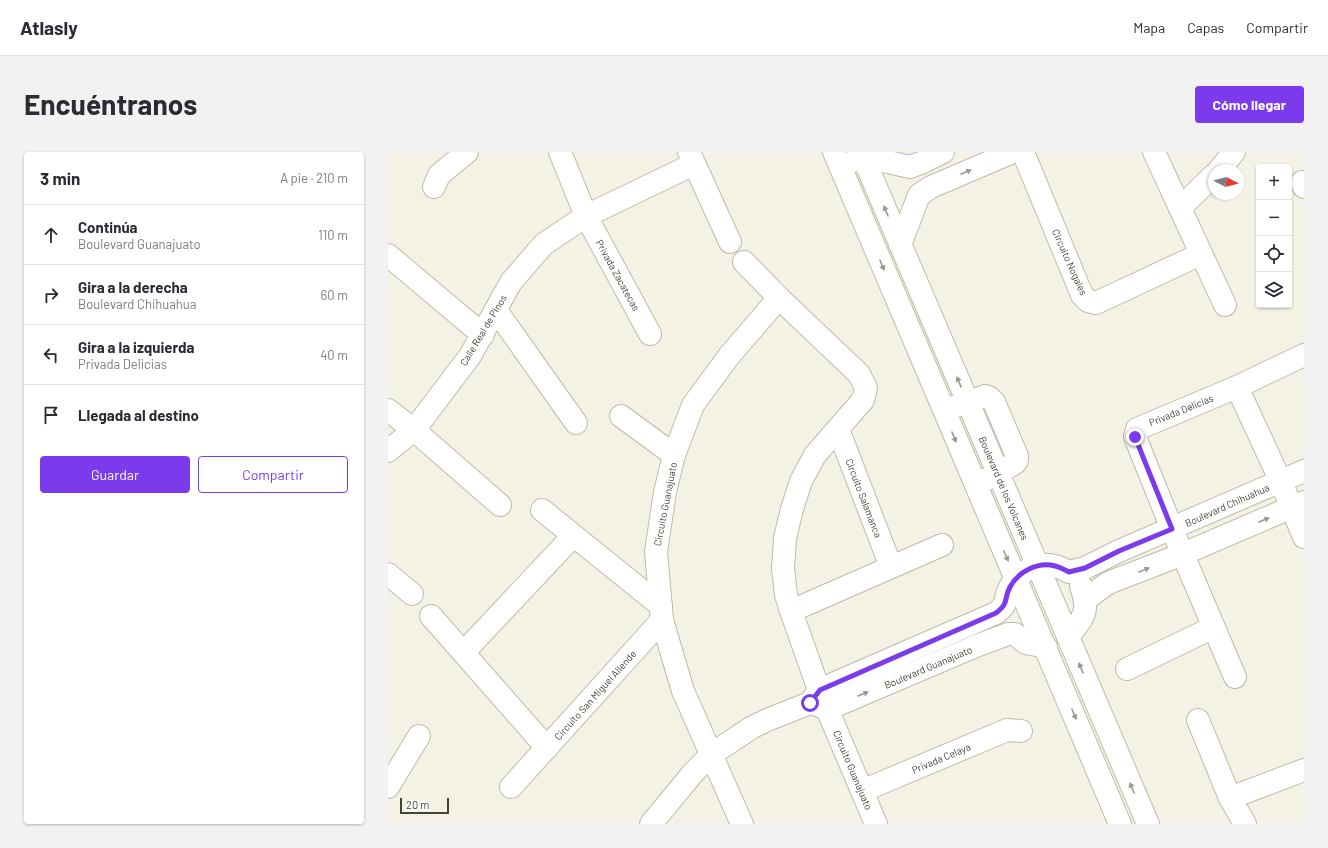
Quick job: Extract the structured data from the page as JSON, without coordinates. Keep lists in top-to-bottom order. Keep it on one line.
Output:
{"streets":{"street":["Circuito Nogales","Privada Zacatecas","Calle Real de Pinos","Privada Delicias","Boulevard de los Volcanes","Circuito Salamanca","Circuito Guanajuato","Boulevard Chihuahua","Boulevard Guanajuato","Circuito San Miguel Allende","Privada Celaya"]},"crossings":[["Privada Zacatecas","Calle Real de Pinos"],["Privada Delicias","Boulevard Chihuahua"],["Circuito Salamanca","Circuito Guanajuato"],["Circuito Guanajuato","Boulevard Guanajuato"],["Circuito Guanajuato","Circuito San Miguel Allende"],["Circuito Guanajuato","Privada Celaya"]],"scale_bar":"20 m","north":"right","page":{"header":"Atlasly","nav":["Mapa","Capas","Compartir"],"buttons":["Cómo llegar",["Guardar","Compartir"]],"title":"Encuéntranos","heading":["3 min","A pie · 210 m"],"map_buttons":["+","−"],"list":[["Continúa","Boulevard Guanajuato","110 m"],["Gira a la derecha","Boulevard Chihuahua","60 m"],["Gira a la izquierda","Privada Delicias","40 m"],"Llegada al destino"],"scale":"20 m"}}
